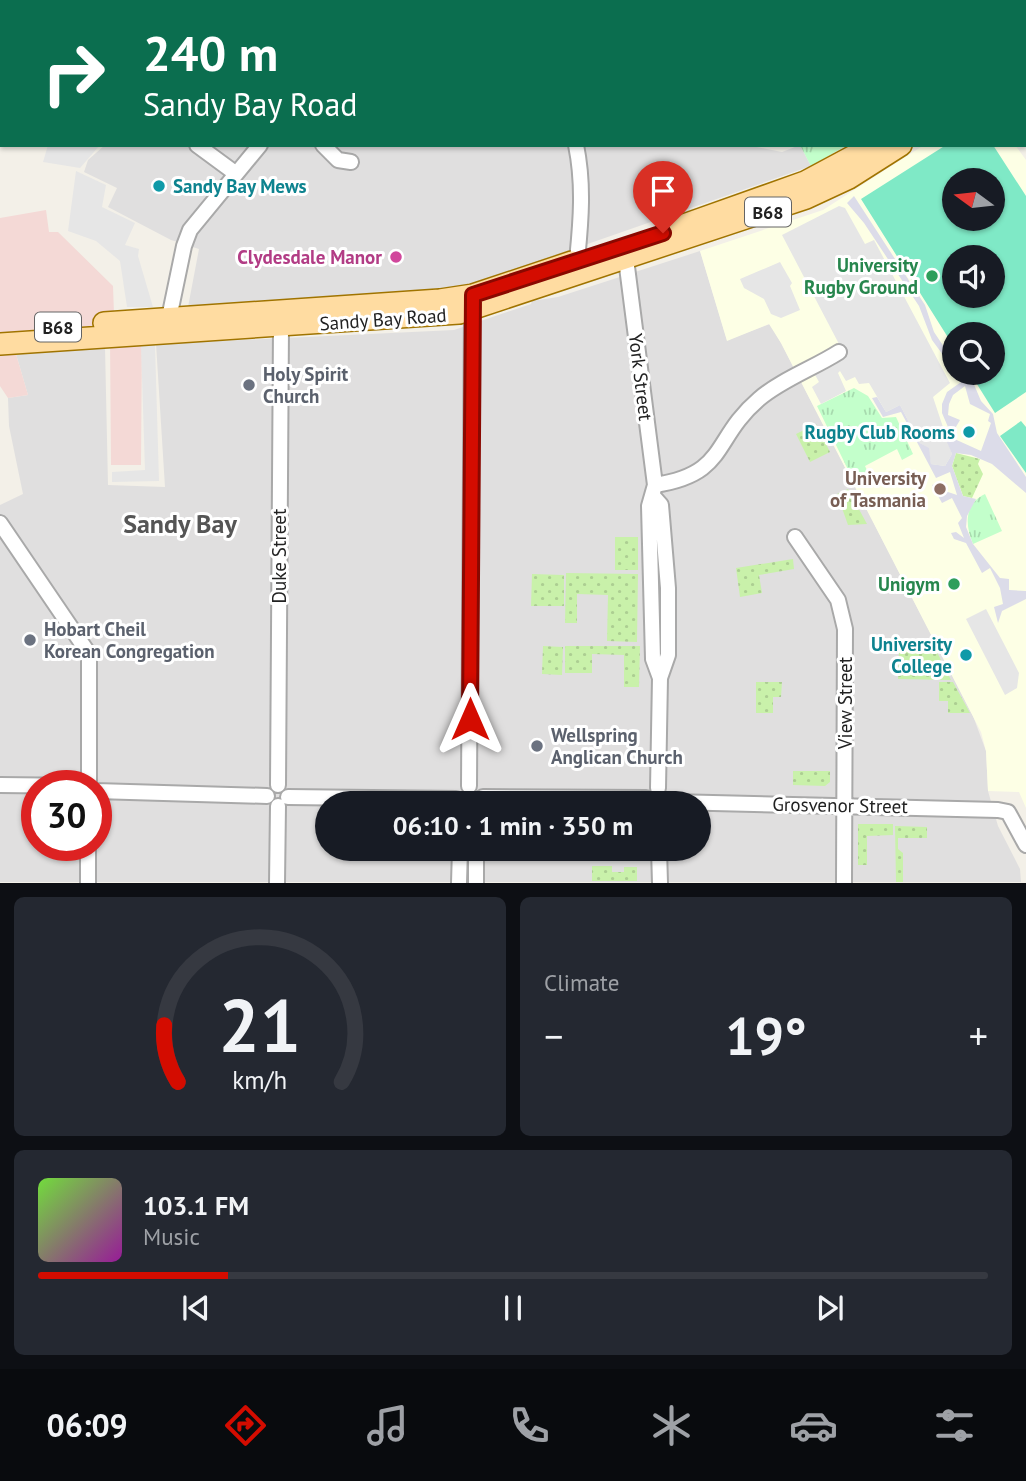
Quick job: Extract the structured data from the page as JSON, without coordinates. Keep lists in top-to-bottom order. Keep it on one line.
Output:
{"streets":{"main road":["B68","Sandy Bay Road"],"street":["York Street","Duke Street","View Street","Grosvenor Street"]},"crossings":[["Sandy Bay Road","York Street"],["Sandy Bay Road","Duke Street"],["View Street","Grosvenor Street"]],"districts":["Sandy Bay"],"places":["Sandy Bay Mews","Clydesdale Manor","University Rugby Ground","Holy Spirit Church","Rugby Club Rooms","University of Tasmania","Unigym","Hobart Cheil Korean Congregation","University College","Wellspring Anglican Church"],"north":"left","page":{"turn":["240 m","Sandy Bay Road"],"limit":"30","trip":"06:10 · 1 min · 350 m","tile":"Climate","heat":["−","19°","+"],"song":["103.1 FM","Music"],"tabs":"06:09","gauge":["21","km/h"]}}
